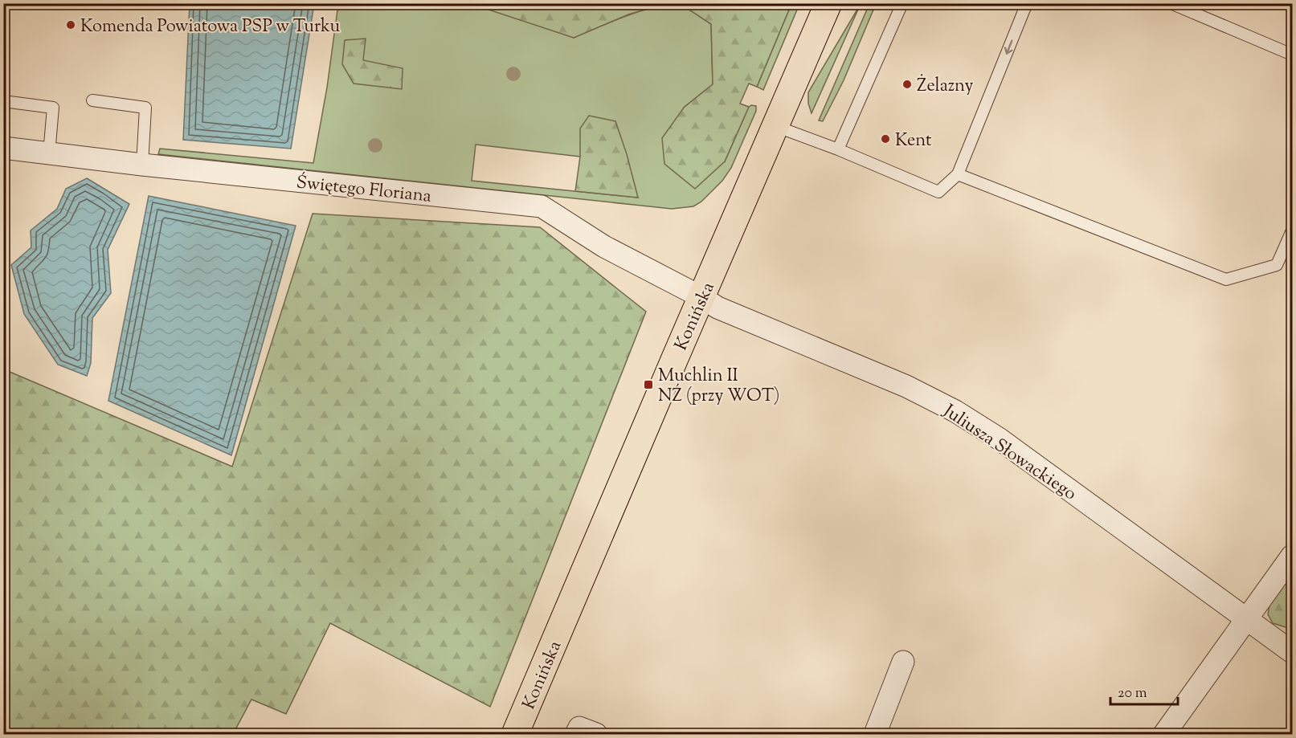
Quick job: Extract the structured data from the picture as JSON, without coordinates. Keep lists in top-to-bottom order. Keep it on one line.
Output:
{"streets":{"main road":["Konińska"],"street":["Świętego Floriana","Juliusza Słowackiego"]},"crossings":[["Świętego Floriana","Konińska"],["Świętego Floriana","Juliusza Słowackiego"],["Konińska","Juliusza Słowackiego"]],"places":{"other":["Komenda Powiatowa PSP w Turku","Żelazny","Kent"],"transit":["Muchlin II NŹ (przy WOT)"]},"scale_bar":"20 m"}
